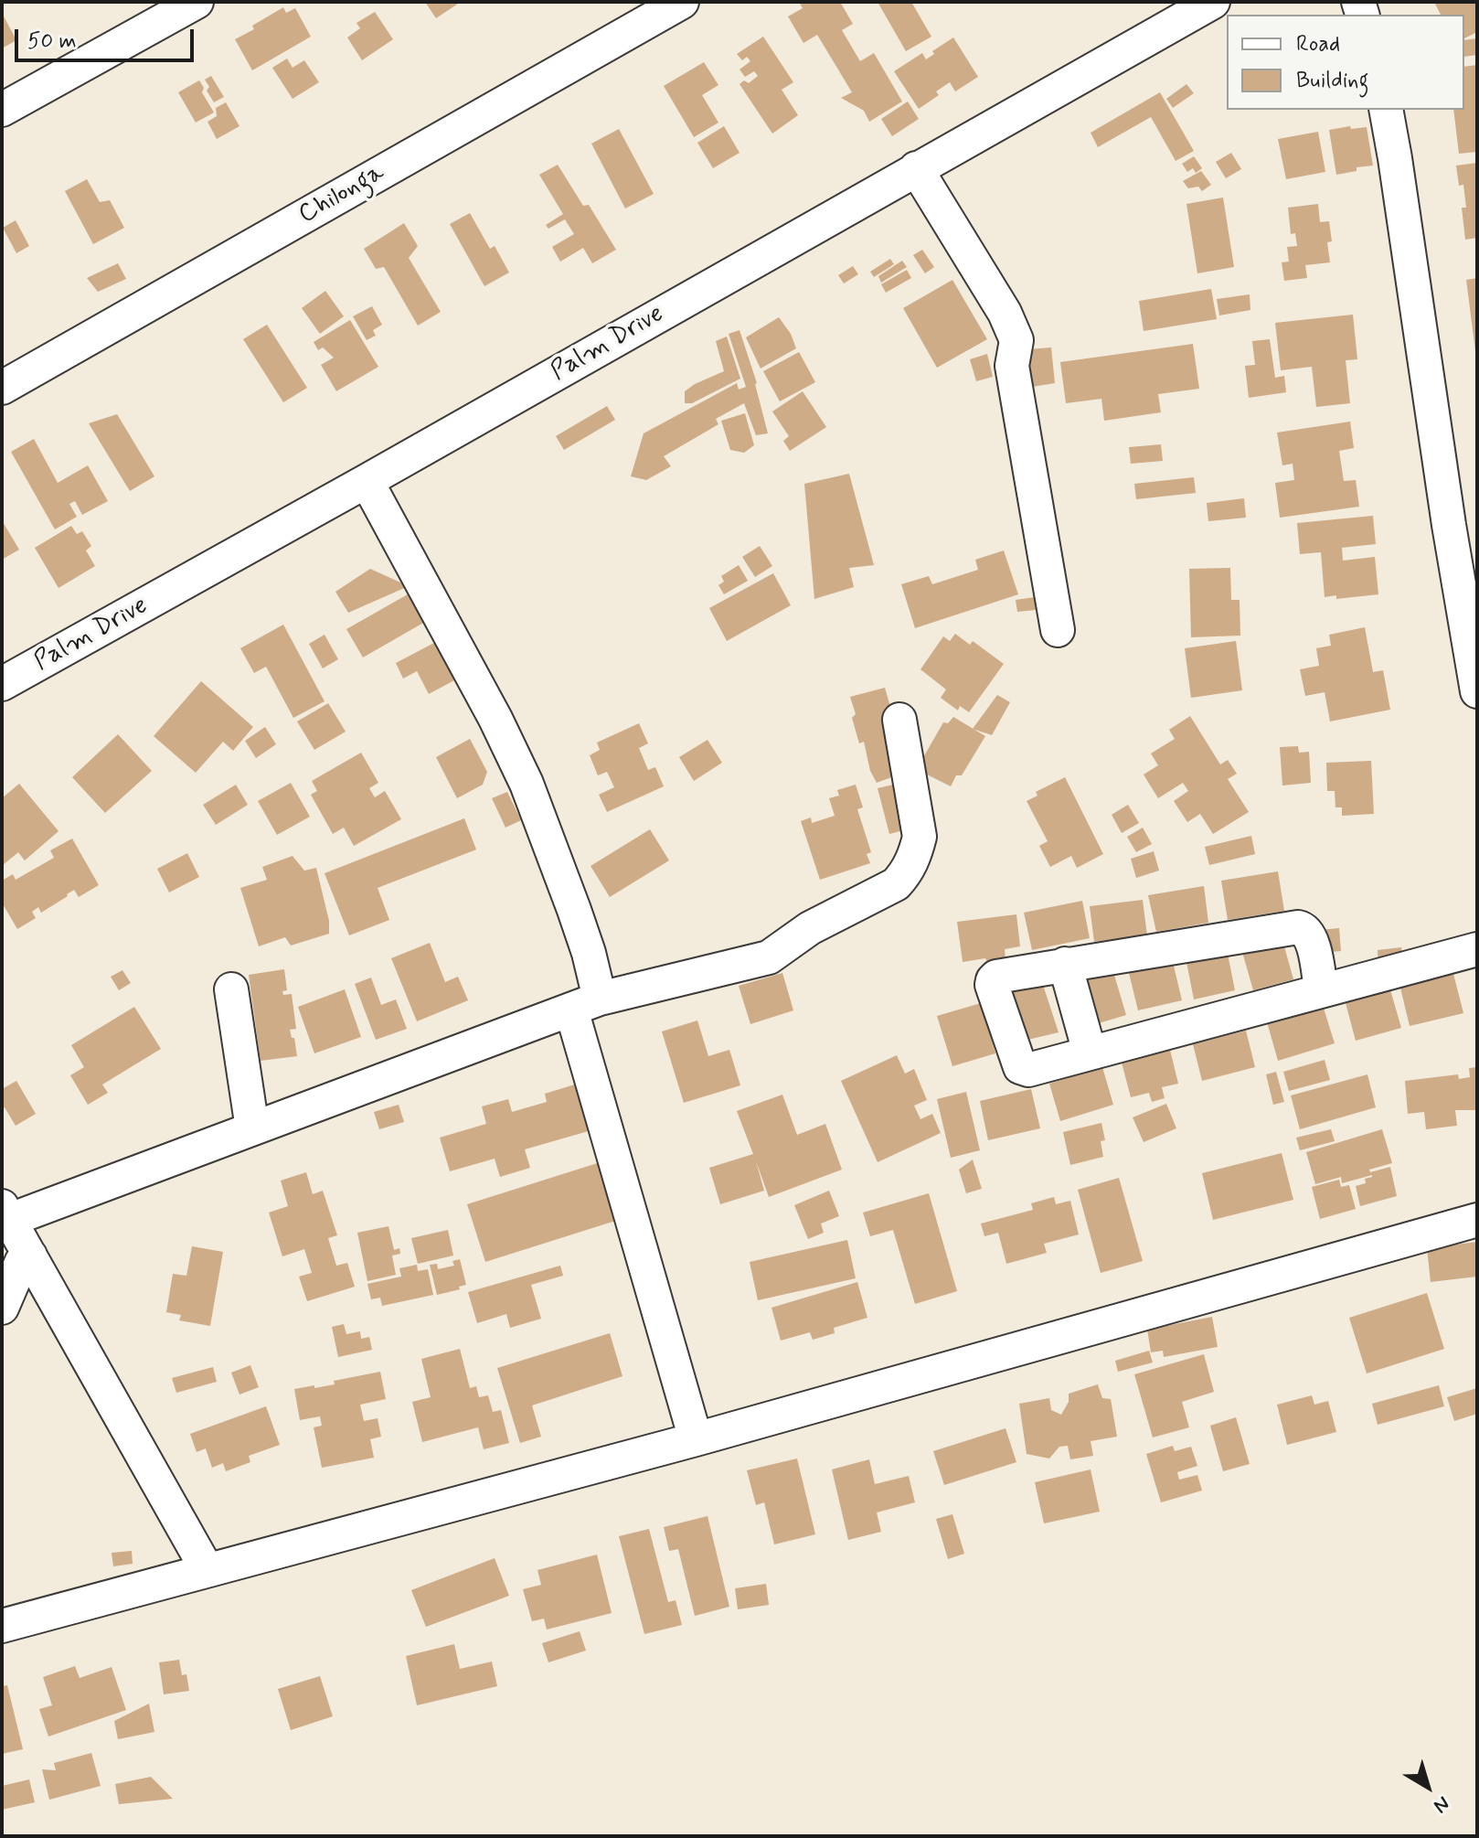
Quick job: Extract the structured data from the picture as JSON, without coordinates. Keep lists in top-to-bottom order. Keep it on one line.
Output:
{"streets":{"street":["Chilonga","Palm Drive"]},"legend":["Road","Building"],"scale_bar":"50 m","north":"bottom right"}
